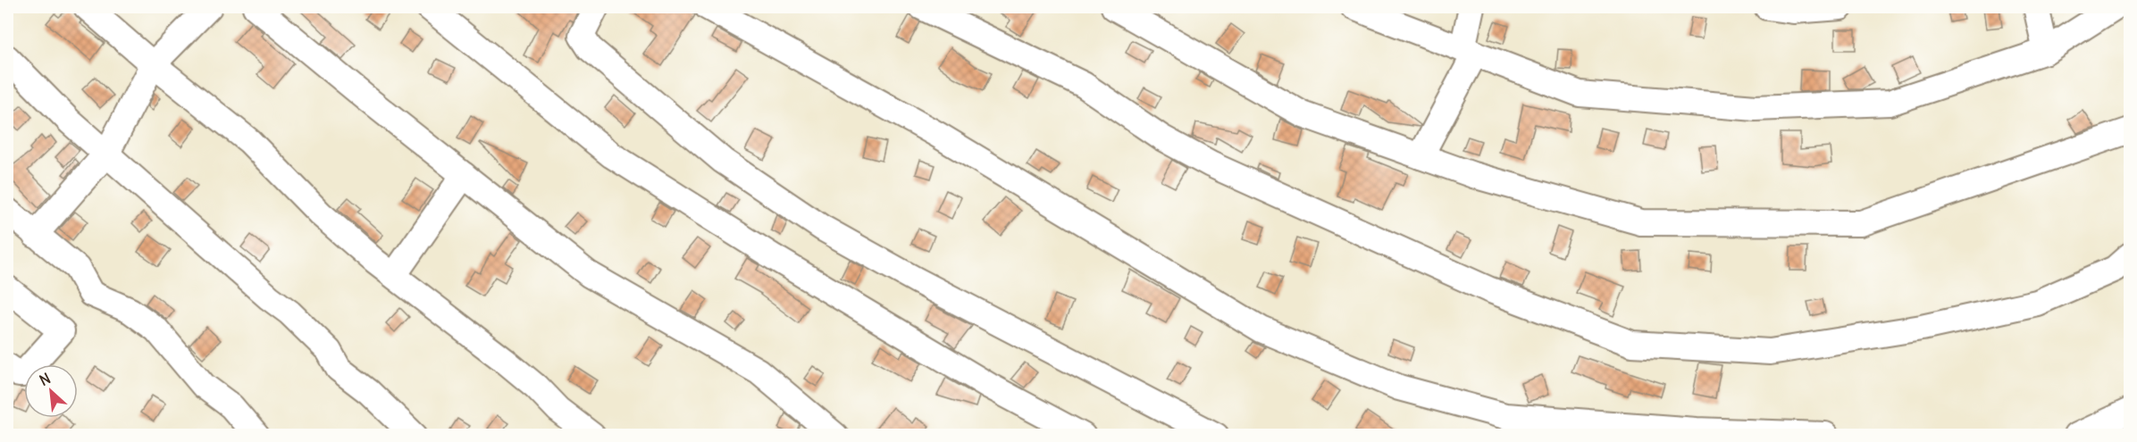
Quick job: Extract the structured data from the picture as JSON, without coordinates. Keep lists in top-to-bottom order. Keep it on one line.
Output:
{"north":"top left"}
